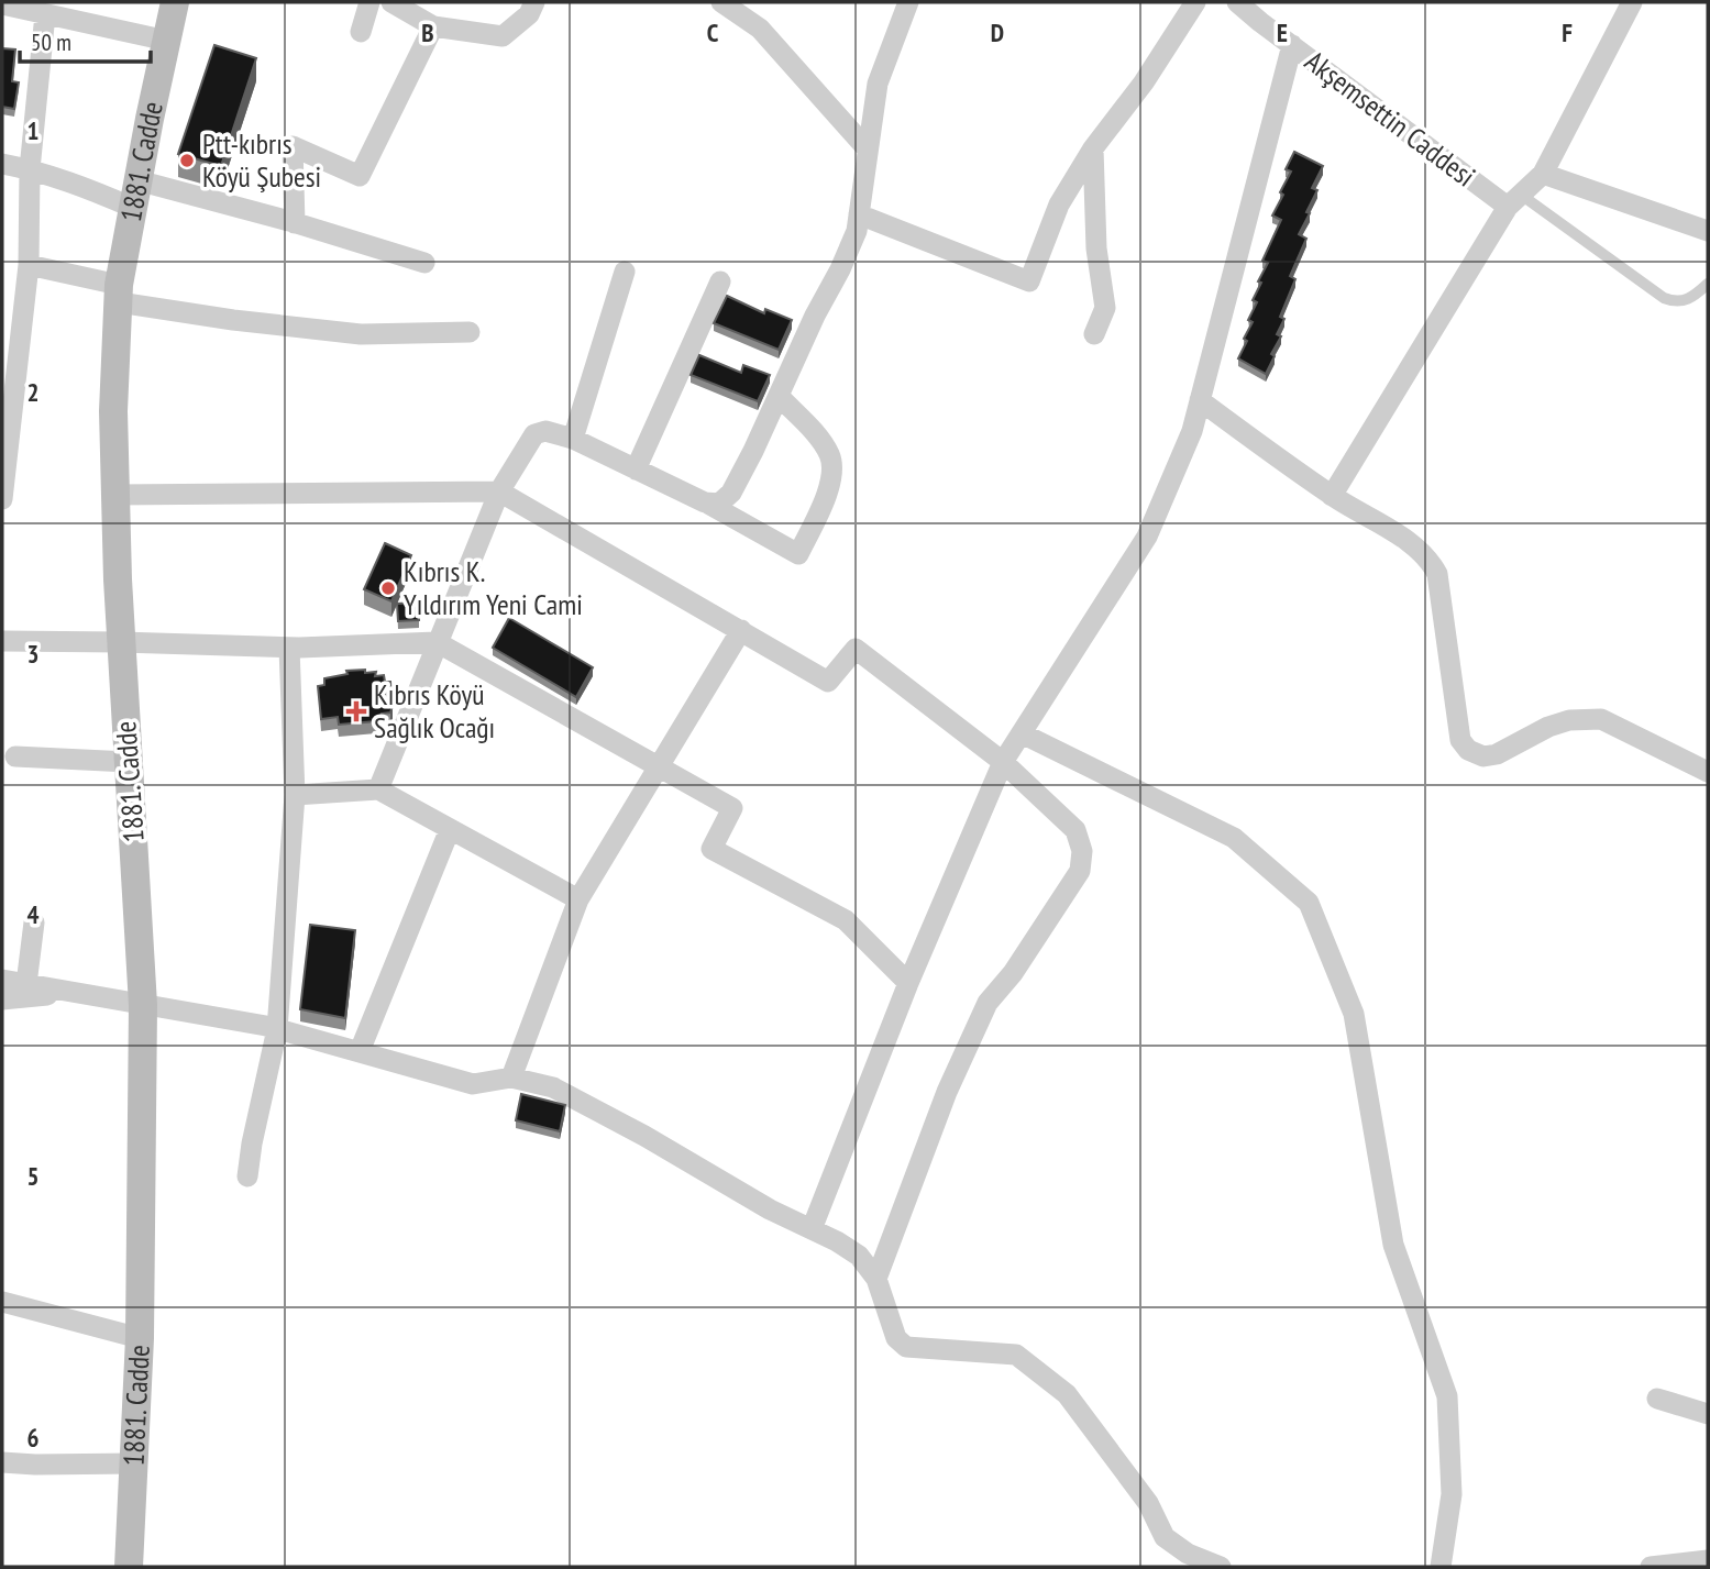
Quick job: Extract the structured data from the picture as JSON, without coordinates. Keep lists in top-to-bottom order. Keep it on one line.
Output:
{"streets":{"street":["Akşemsettin Caddesi","1881. Cadde"]},"places":{"other":["Ptt-kıbrıs Köyü Şubesi","Kıbrıs K. Yıldırım Yeni Cami"],"health":["Kıbrıs Köyü Sağlık Ocağı"]},"scale_bar":"50 m","grid":{"columns":["B","C","D","E","F"],"rows":["1","2","3","4","5","6"]}}
